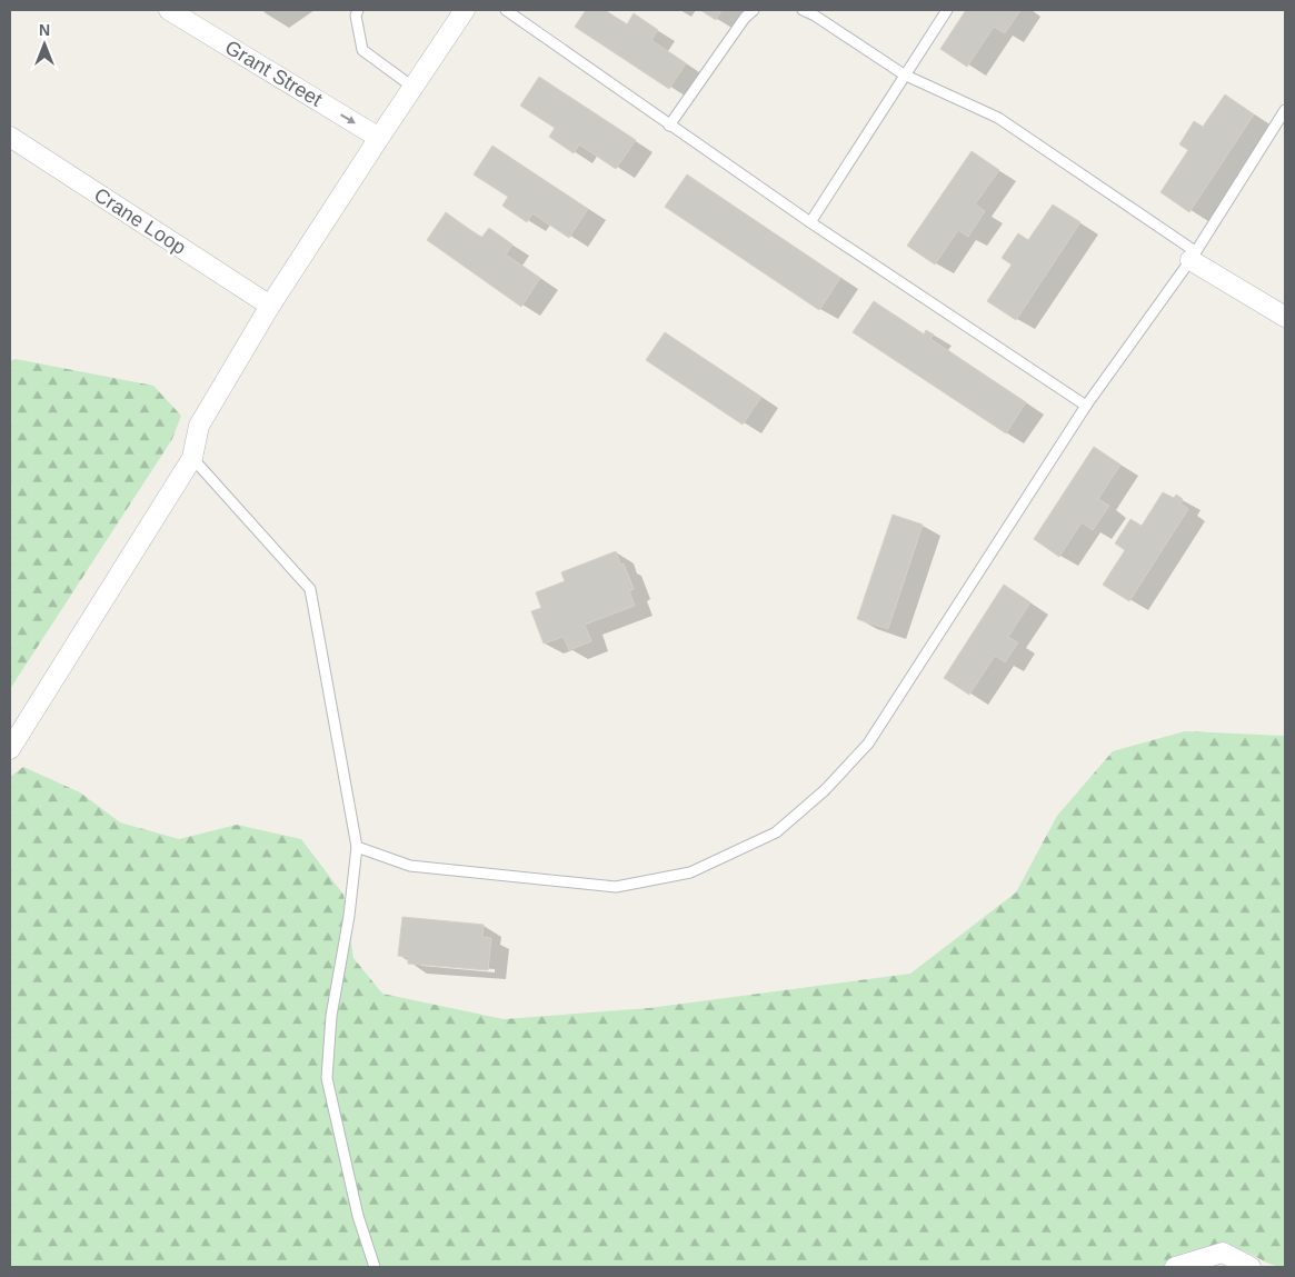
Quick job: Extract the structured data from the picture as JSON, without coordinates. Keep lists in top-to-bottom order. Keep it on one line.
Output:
{"streets":{"street":["Grant Street","Crane Loop"]},"one_way":["Grant Street"],"north":"top"}
